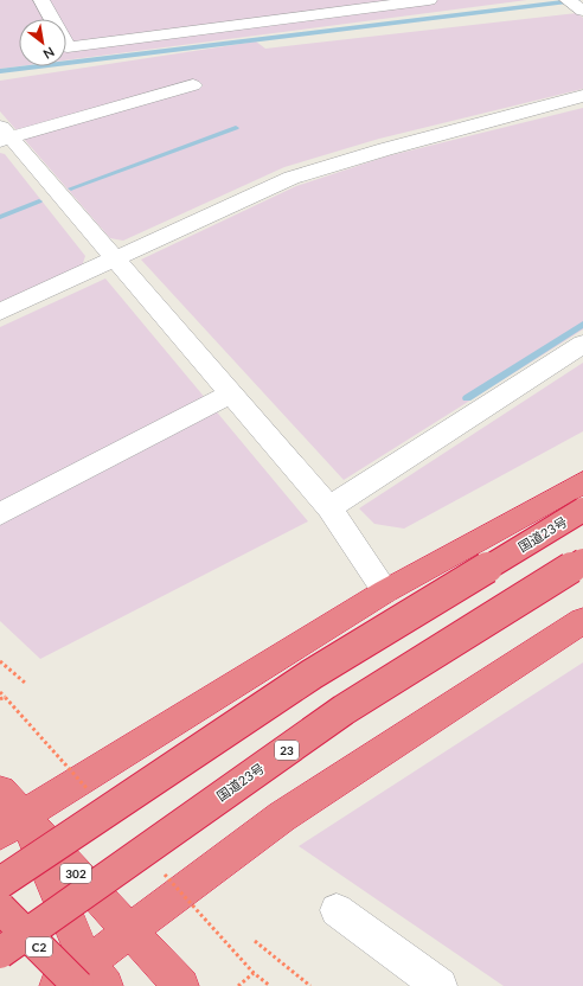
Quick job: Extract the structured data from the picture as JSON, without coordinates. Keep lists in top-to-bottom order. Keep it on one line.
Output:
{"streets":{"highway":["国道23号","23","302","C2"]},"north":"bottom right"}
